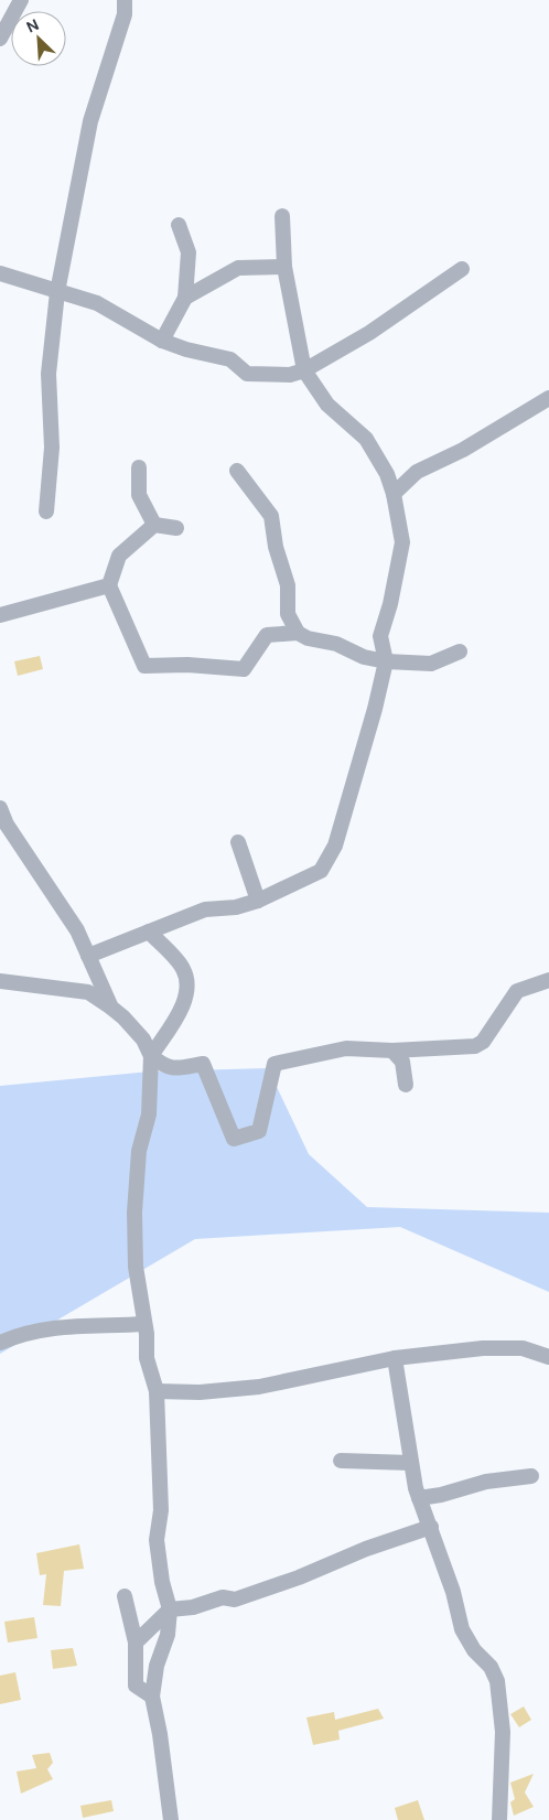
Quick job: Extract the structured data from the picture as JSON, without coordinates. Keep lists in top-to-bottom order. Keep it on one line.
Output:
{"north":"top left"}
